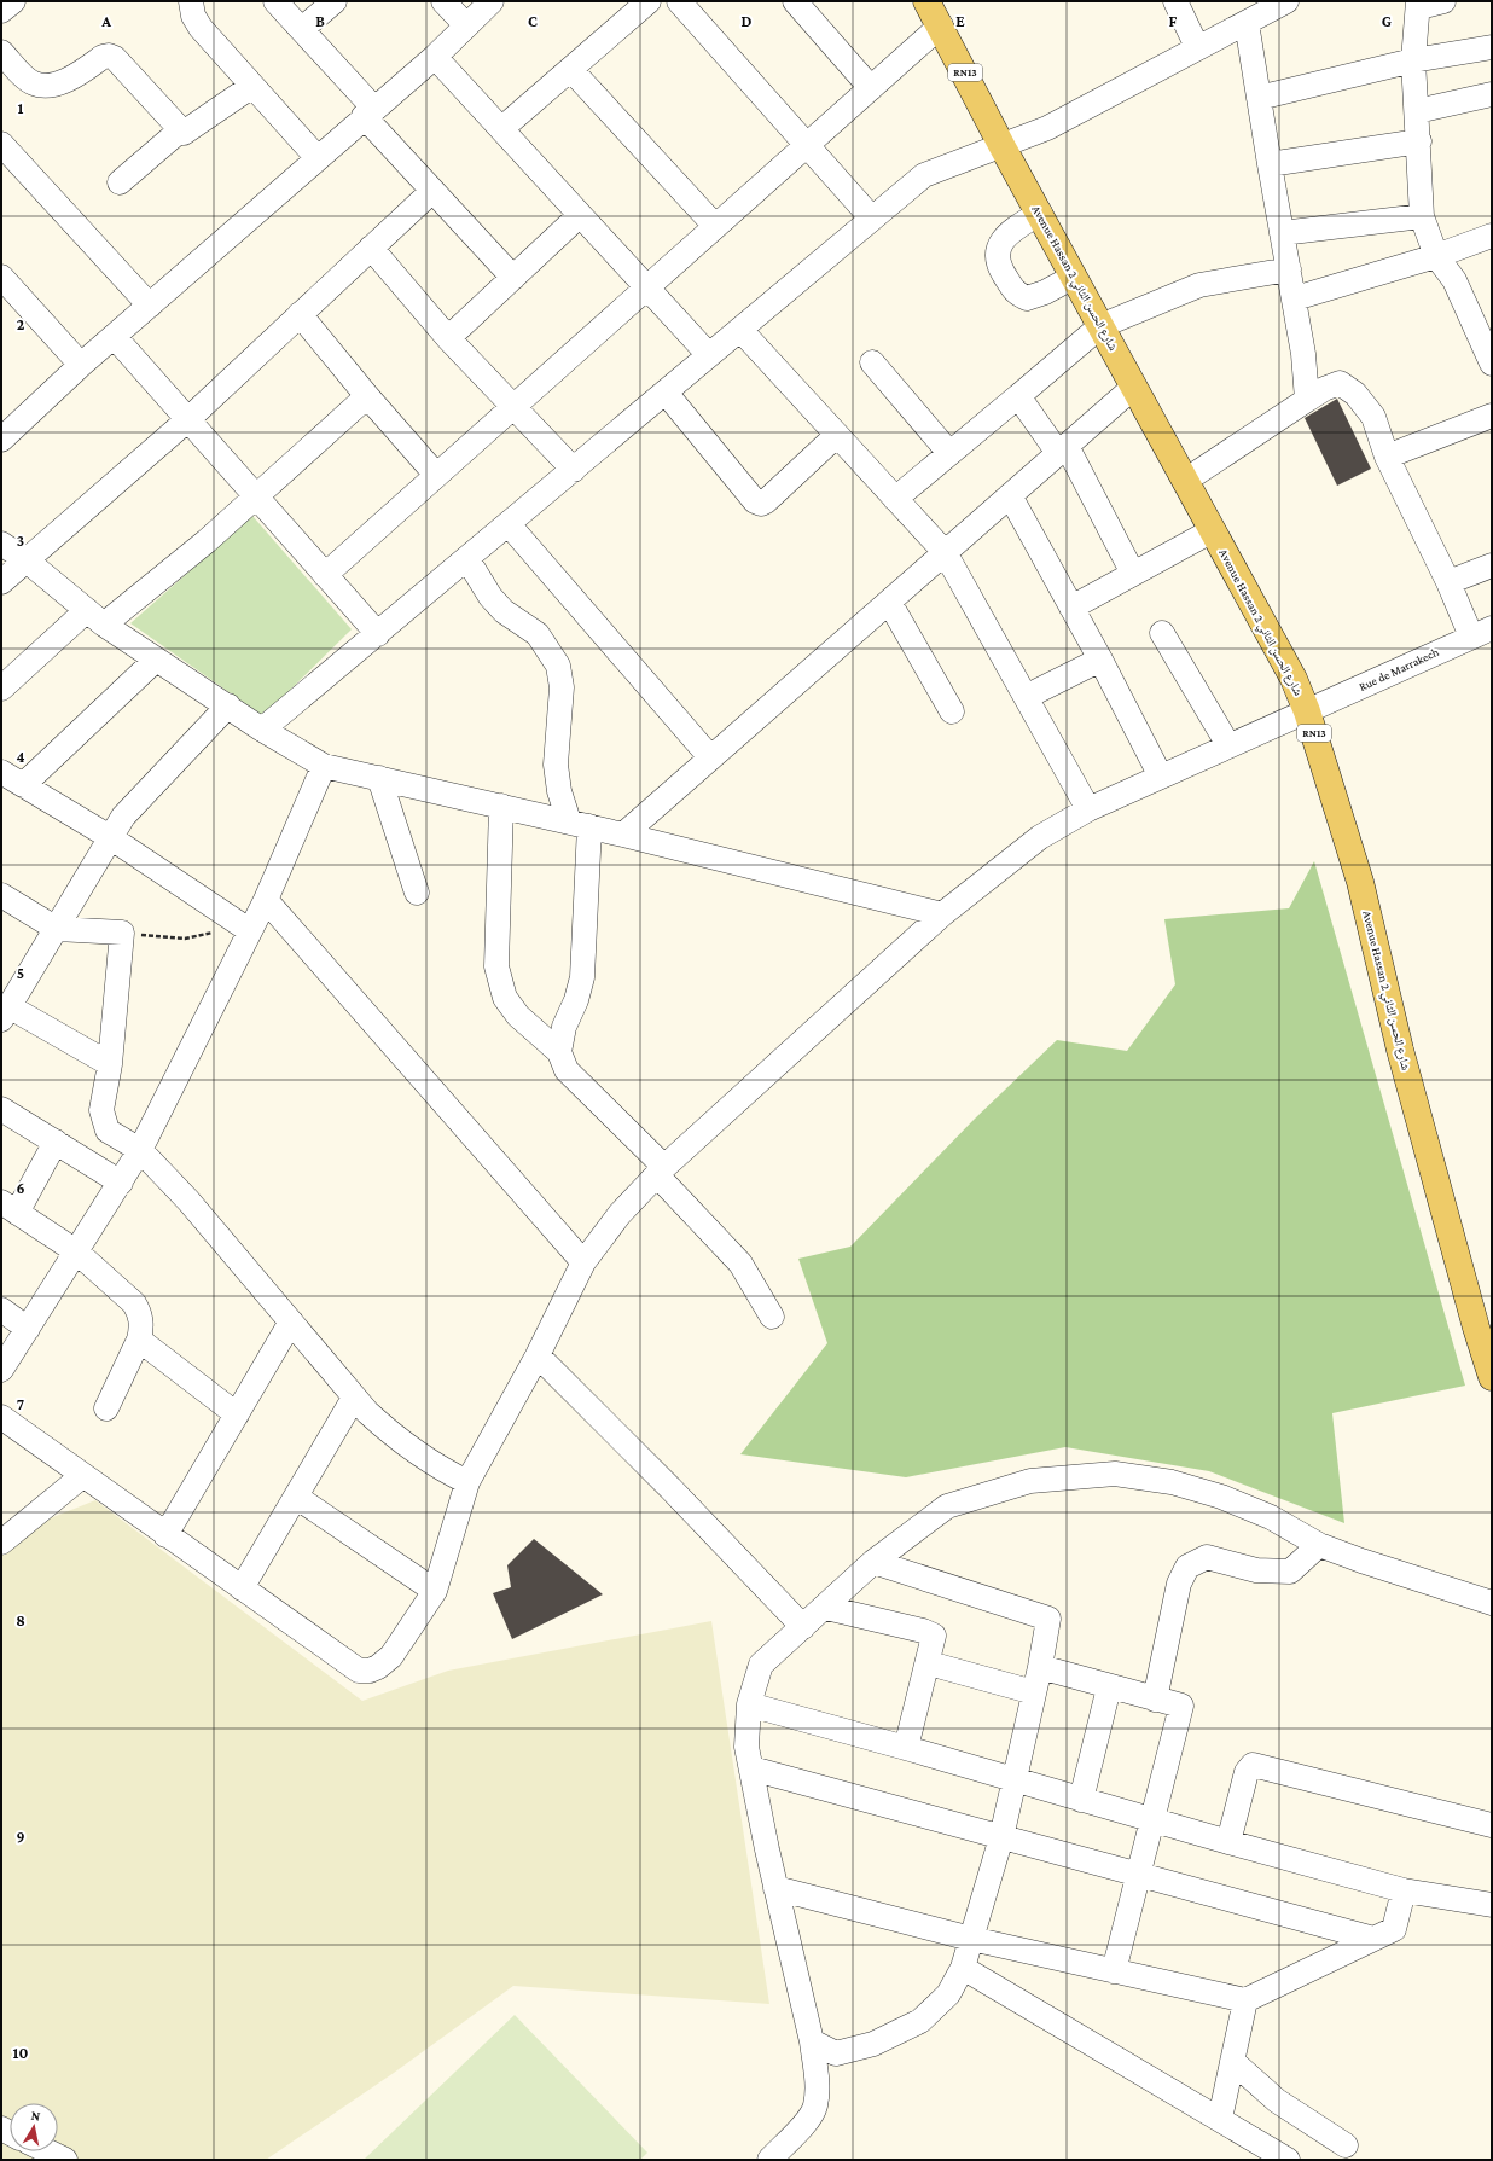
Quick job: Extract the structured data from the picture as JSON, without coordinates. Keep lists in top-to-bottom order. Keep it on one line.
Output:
{"streets":{"main road":["RN13","Avenue Hassan 2 شارع الحسن الثاني"],"street":["Rue de Marrakech"]},"crossings":[["Avenue Hassan 2 شارع الحسن الثاني","Rue de Marrakech"]],"north":"top","grid":{"columns":["A","B","C","D","E","F","G"],"rows":["1","2","3","4","5","6","7","8","9","10"]}}
